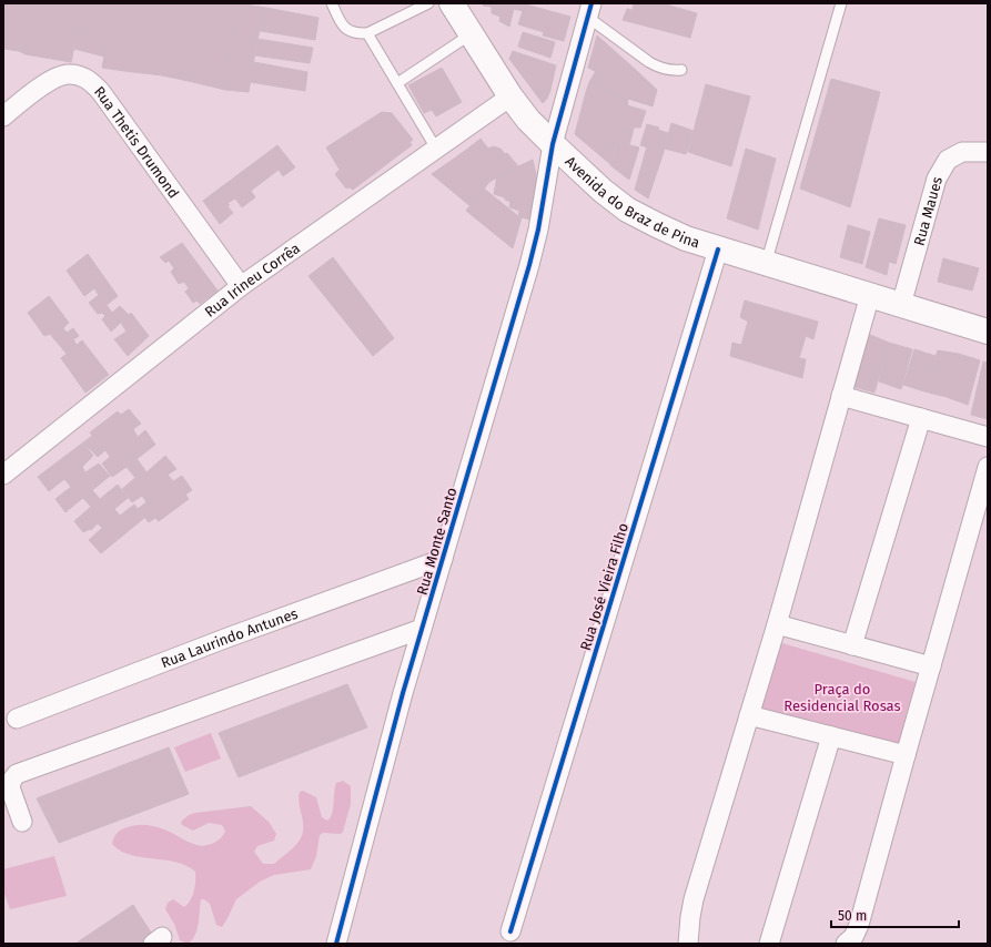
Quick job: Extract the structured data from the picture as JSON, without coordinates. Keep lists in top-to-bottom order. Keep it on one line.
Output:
{"streets":{"street":["Rua Thetis Drumond","Avenida do Braz de Pina","Rua Maues","Rua Irineu Corrêa","Rua Monte Santo","Rua José Vieira Filho","Rua Laurindo Antunes"]},"crossings":[["Rua Thetis Drumond","Rua Irineu Corrêa"],["Avenida do Braz de Pina","Rua Maues"],["Avenida do Braz de Pina","Rua Irineu Corrêa"],["Avenida do Braz de Pina","Rua Monte Santo"],["Avenida do Braz de Pina","Rua José Vieira Filho"],["Rua Monte Santo","Rua Laurindo Antunes"]],"parks":["Praça do Residencial Rosas"],"scale_bar":"50 m"}
